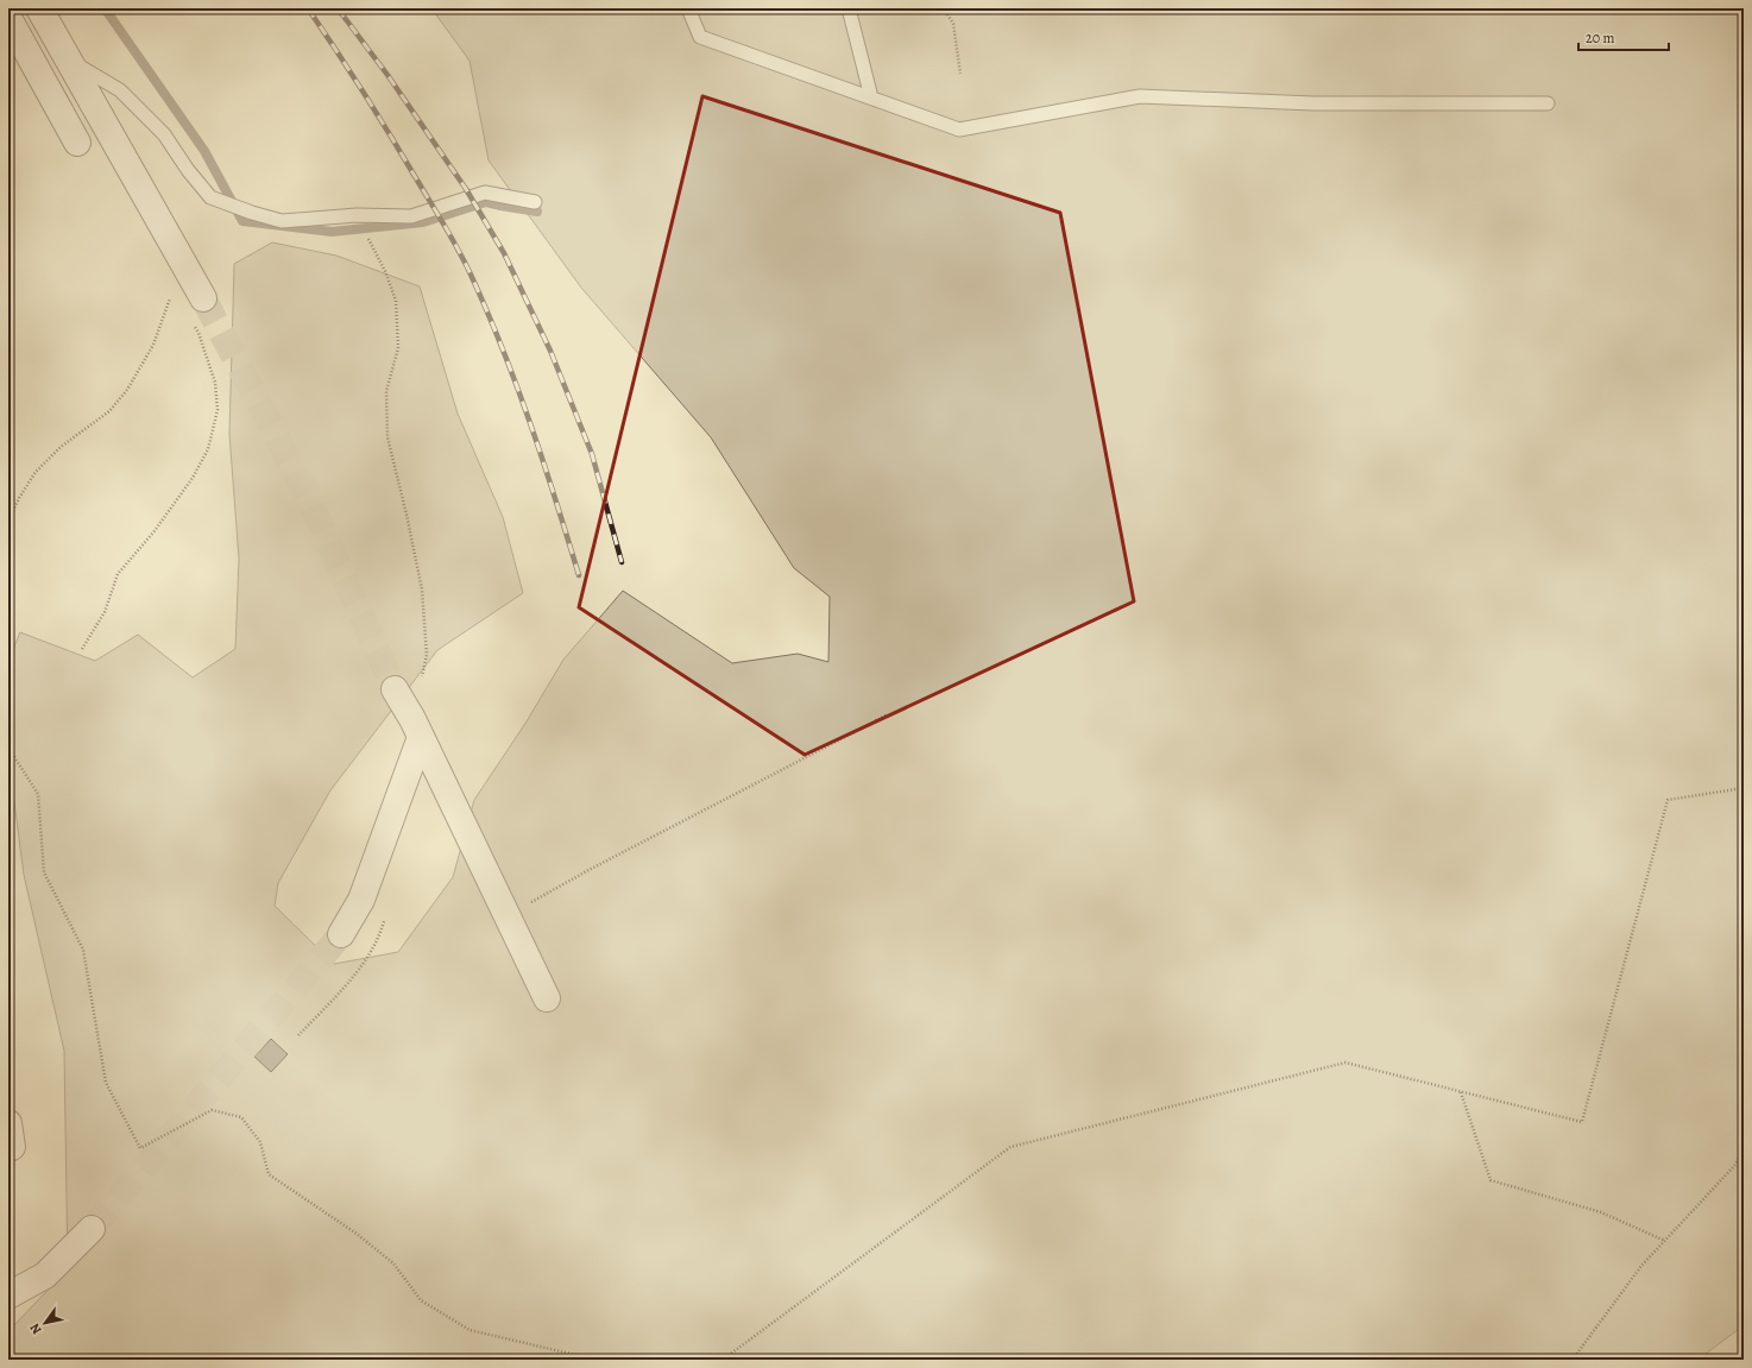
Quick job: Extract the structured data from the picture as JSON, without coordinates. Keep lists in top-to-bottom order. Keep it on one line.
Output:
{"scale_bar":"20 m","north":"bottom left"}
